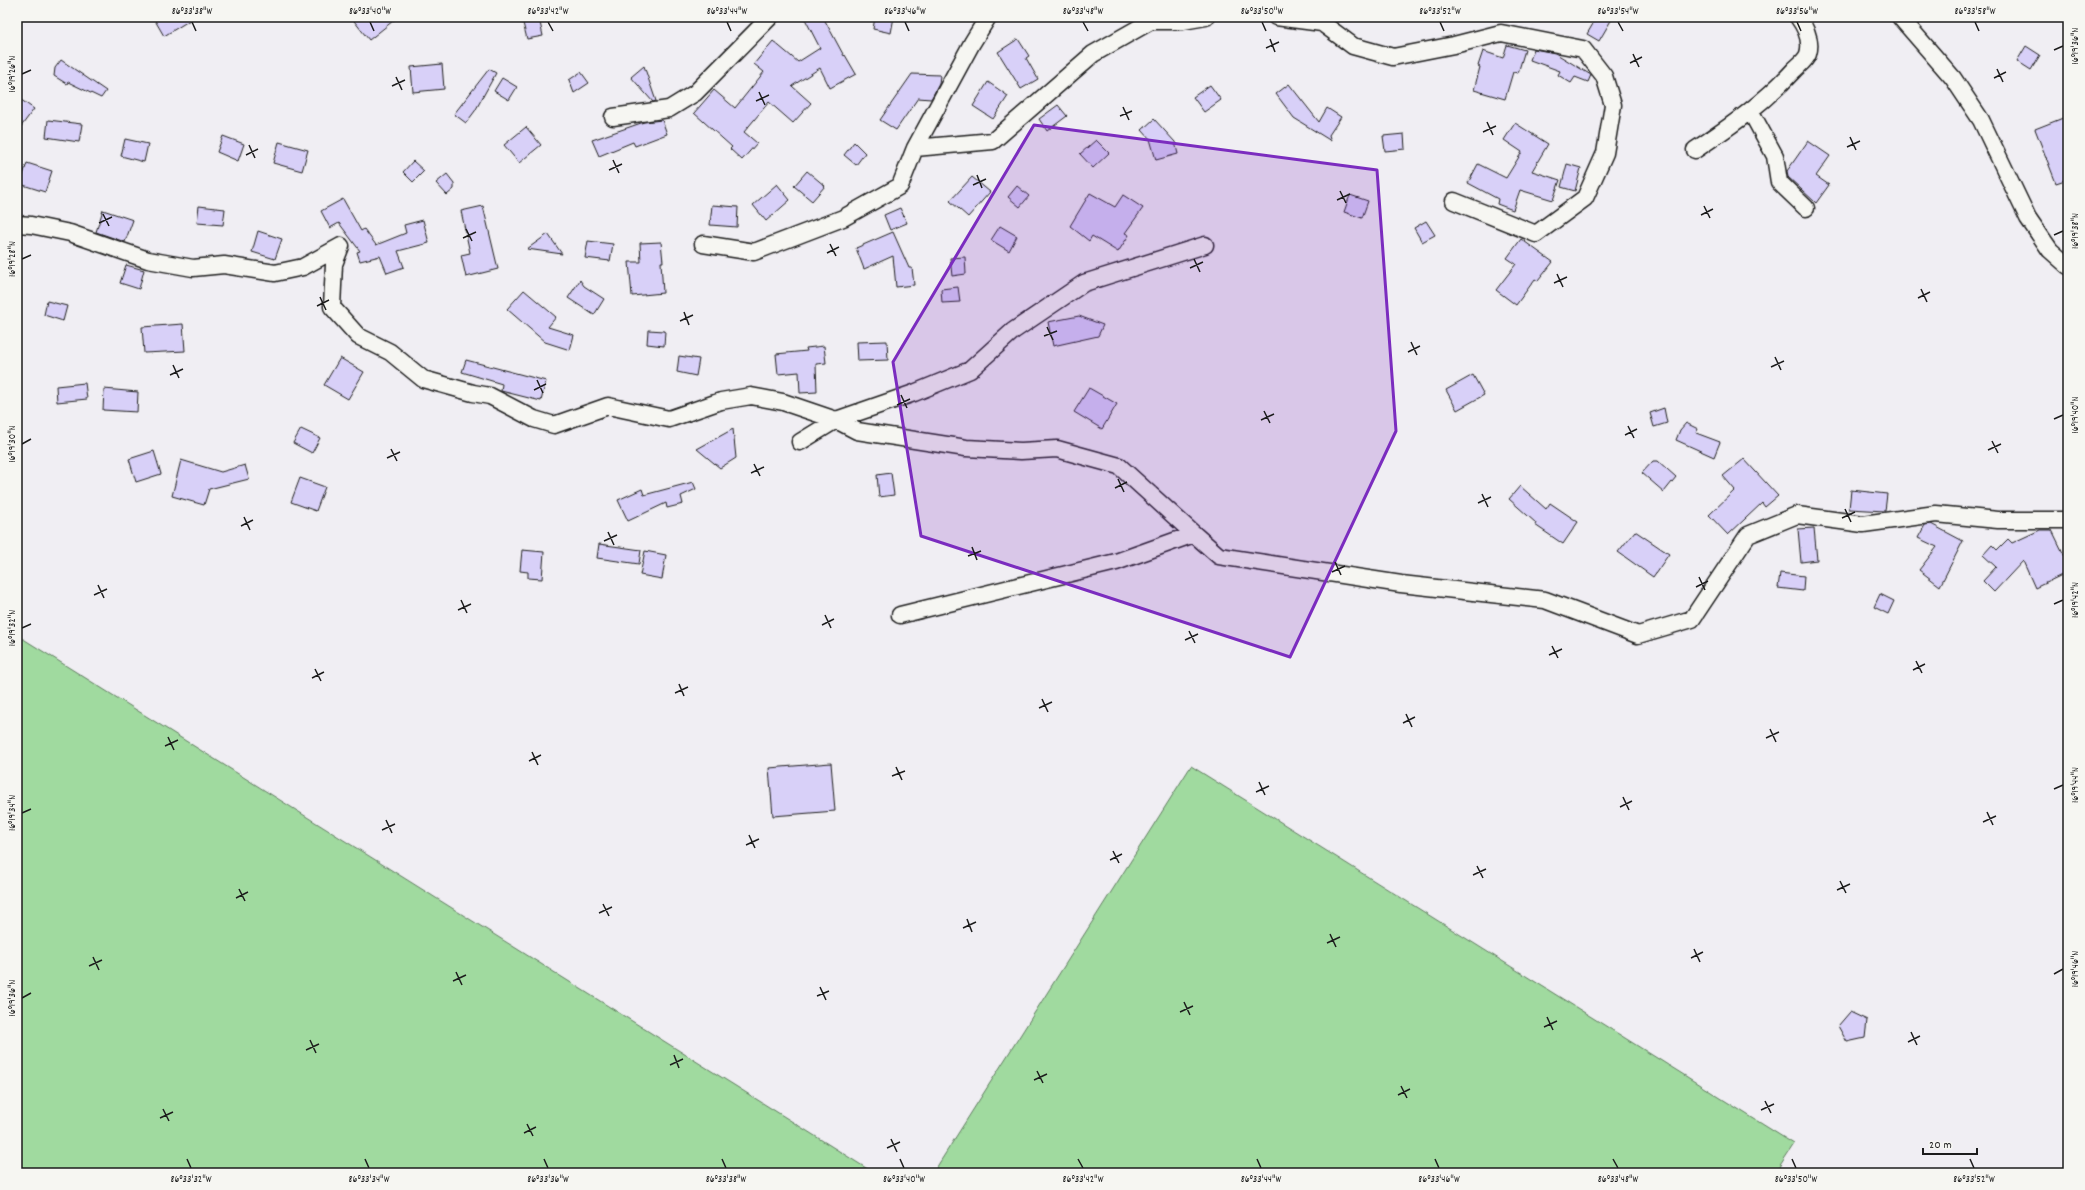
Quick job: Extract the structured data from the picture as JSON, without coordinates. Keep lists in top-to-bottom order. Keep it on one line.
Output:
{"scale_bar":"20 m","coordinates":["86°33'38\"W","86°33'40\"W","86°33'42\"W","86°33'44\"W","86°33'46\"W","86°33'48\"W","86°33'50\"W","86°33'52\"W","86°33'54\"W","86°33'56\"W","86°33'58\"W","16°19'36\"N","16°19'26\"N","16°19'38\"N","16°19'28\"N","16°19'40\"N","16°19'30\"N","16°19'42\"N","16°19'32\"N","16°19'44\"N","16°19'34\"N","16°19'46\"N","86°33'32\"W","86°33'34\"W","86°33'36\"W"]}
